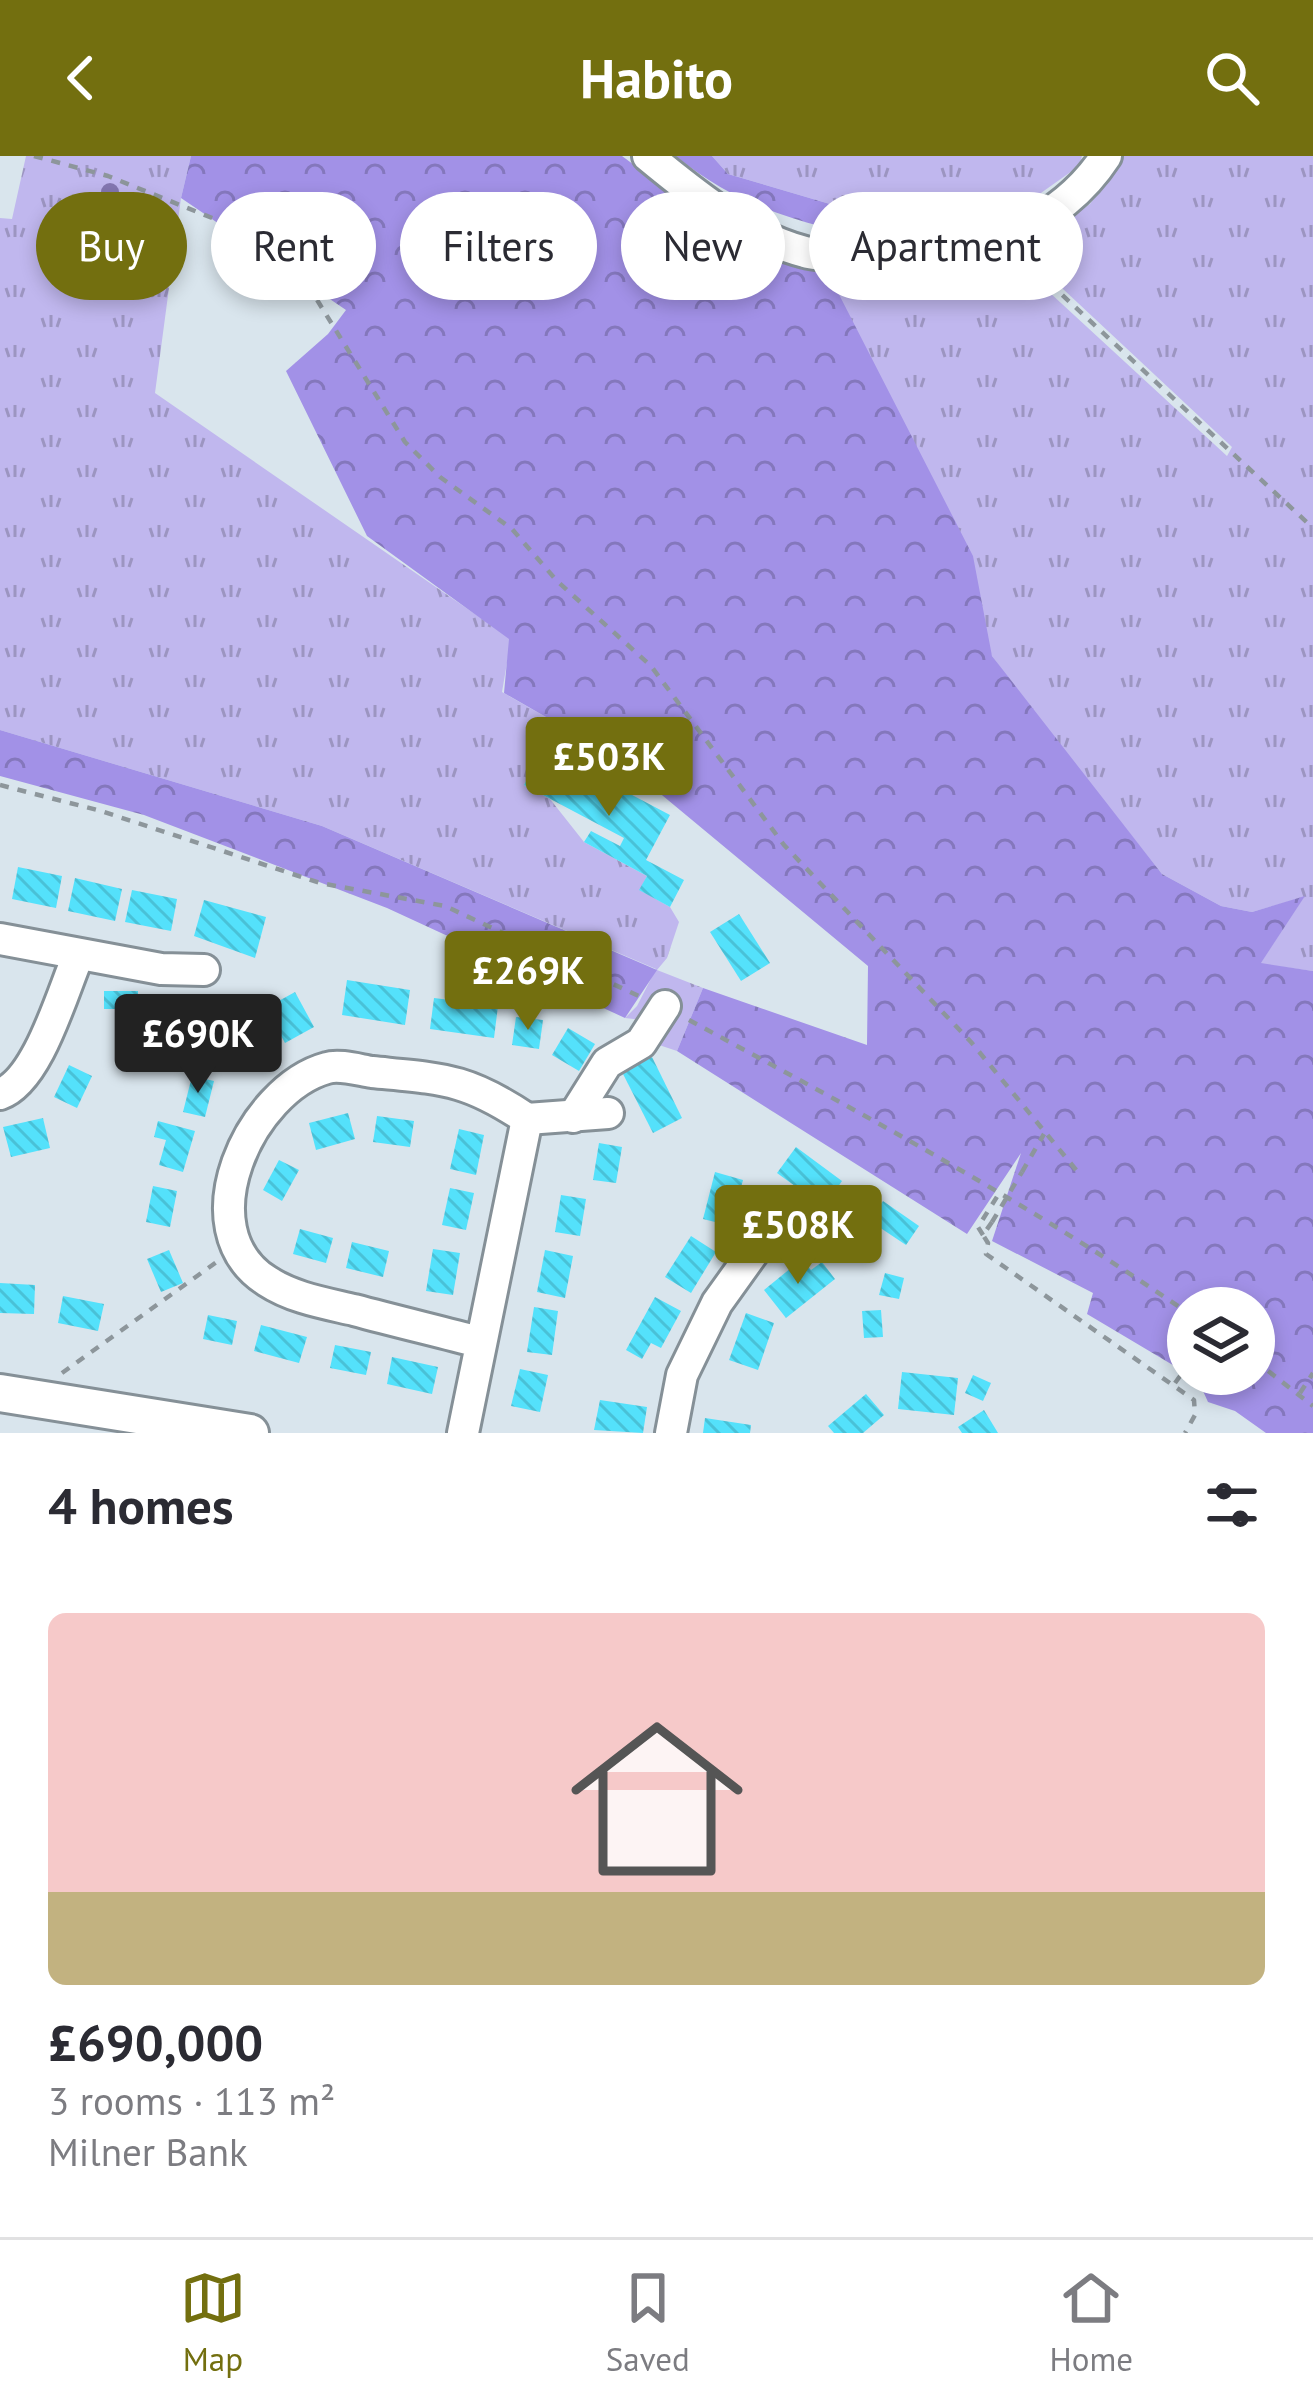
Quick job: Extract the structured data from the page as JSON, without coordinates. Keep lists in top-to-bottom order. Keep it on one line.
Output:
{"page":{"header":"Habito","chip":["Buy","Rent","Filters","New","Apartment"],"price":["£503K","£269K","£690K","£508K"],"heading":"4 homes","list":[{"name":"£690,000","note":"3 rooms · 113 m² · Milner Bank"}],"tabs":["Map","Saved","Home"]}}
